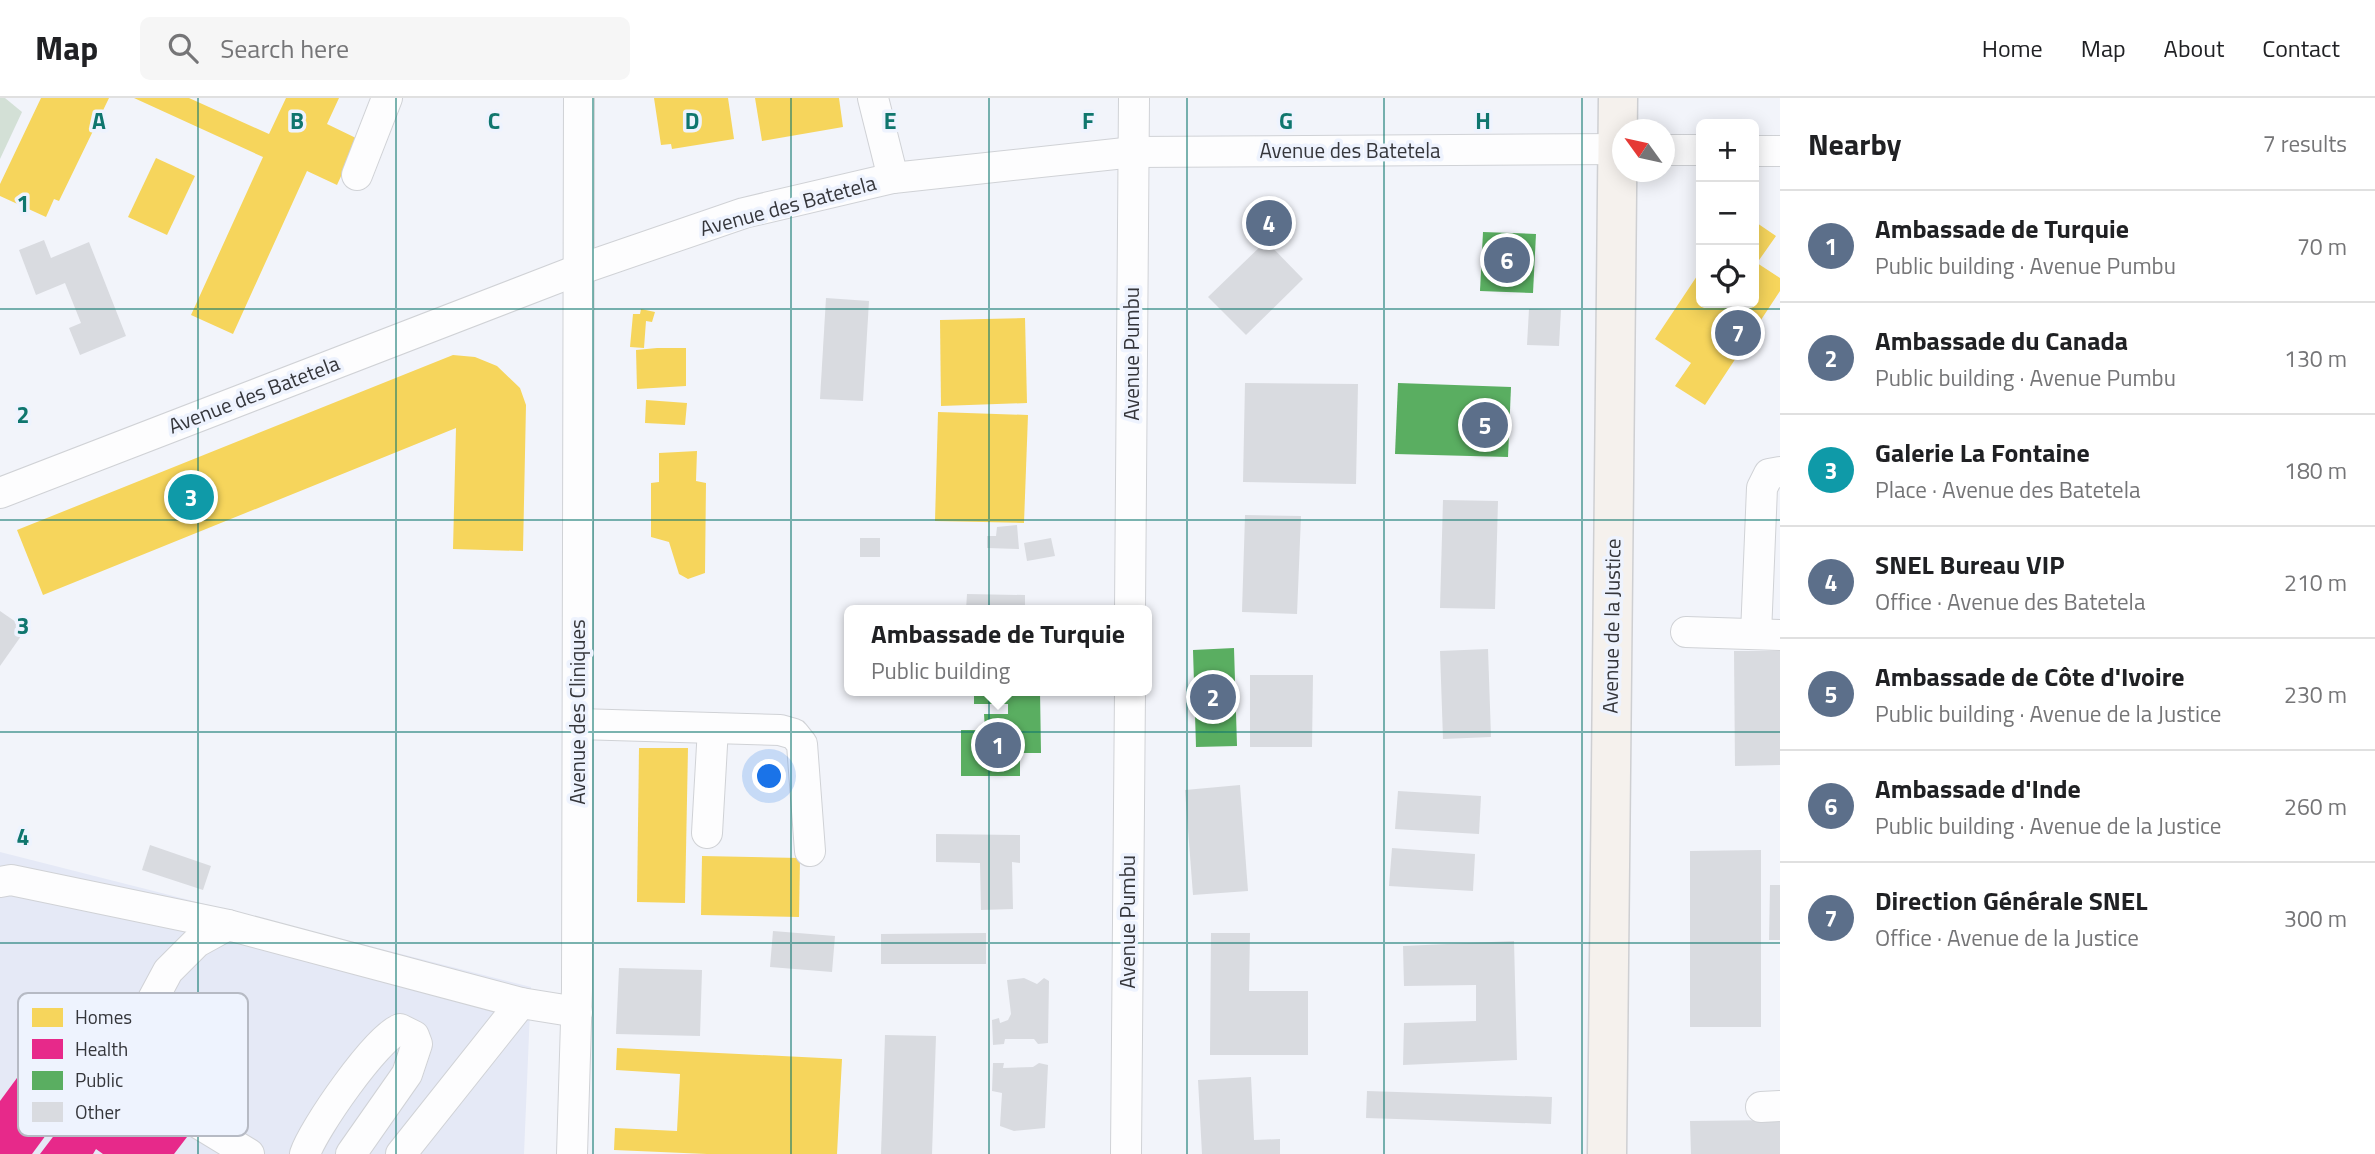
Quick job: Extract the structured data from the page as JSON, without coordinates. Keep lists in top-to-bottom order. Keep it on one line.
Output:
{"streets":{"main road":["Avenue de la Justice"],"street":["Avenue des Batetela","Avenue Pumbu","Avenue des Cliniques"]},"crossings":[["Avenue des Batetela","Avenue Pumbu"],["Avenue des Batetela","Avenue des Cliniques"]],"legend":["Homes","Health","Public","Other"],"north":"top left","page":{"header":"Map","search":"Search here","nav":["Home","Map","About","Contact"],"heading":["Nearby","7 results"],"map_buttons":["+","−"],"list":[{"mark":"1","name":"Ambassade de Turquie","note":"Public building · Avenue Pumbu","value":"70 m"},{"mark":"2","name":"Ambassade du Canada","note":"Public building · Avenue Pumbu","value":"130 m"},{"mark":"3","name":"Galerie La Fontaine","note":"Place · Avenue des Batetela","value":"180 m"},{"mark":"4","name":"SNEL Bureau VIP","note":"Office · Avenue des Batetela","value":"210 m"},{"mark":"5","name":"Ambassade de Côte d'Ivoire","note":"Public building · Avenue de la Justice","value":"230 m"},{"mark":"6","name":"Ambassade d'Inde","note":"Public building · Avenue de la Justice","value":"260 m"},{"mark":"7","name":"Direction Générale SNEL","note":"Office · Avenue de la Justice","value":"300 m"}],"pins":["4","6","7","5","3","2","1"],"popup":["Ambassade de Turquie","Public building"]},"grid":{"columns":["A","B","C","D","E","F","G","H"],"rows":["1","2","3","4"]}}
